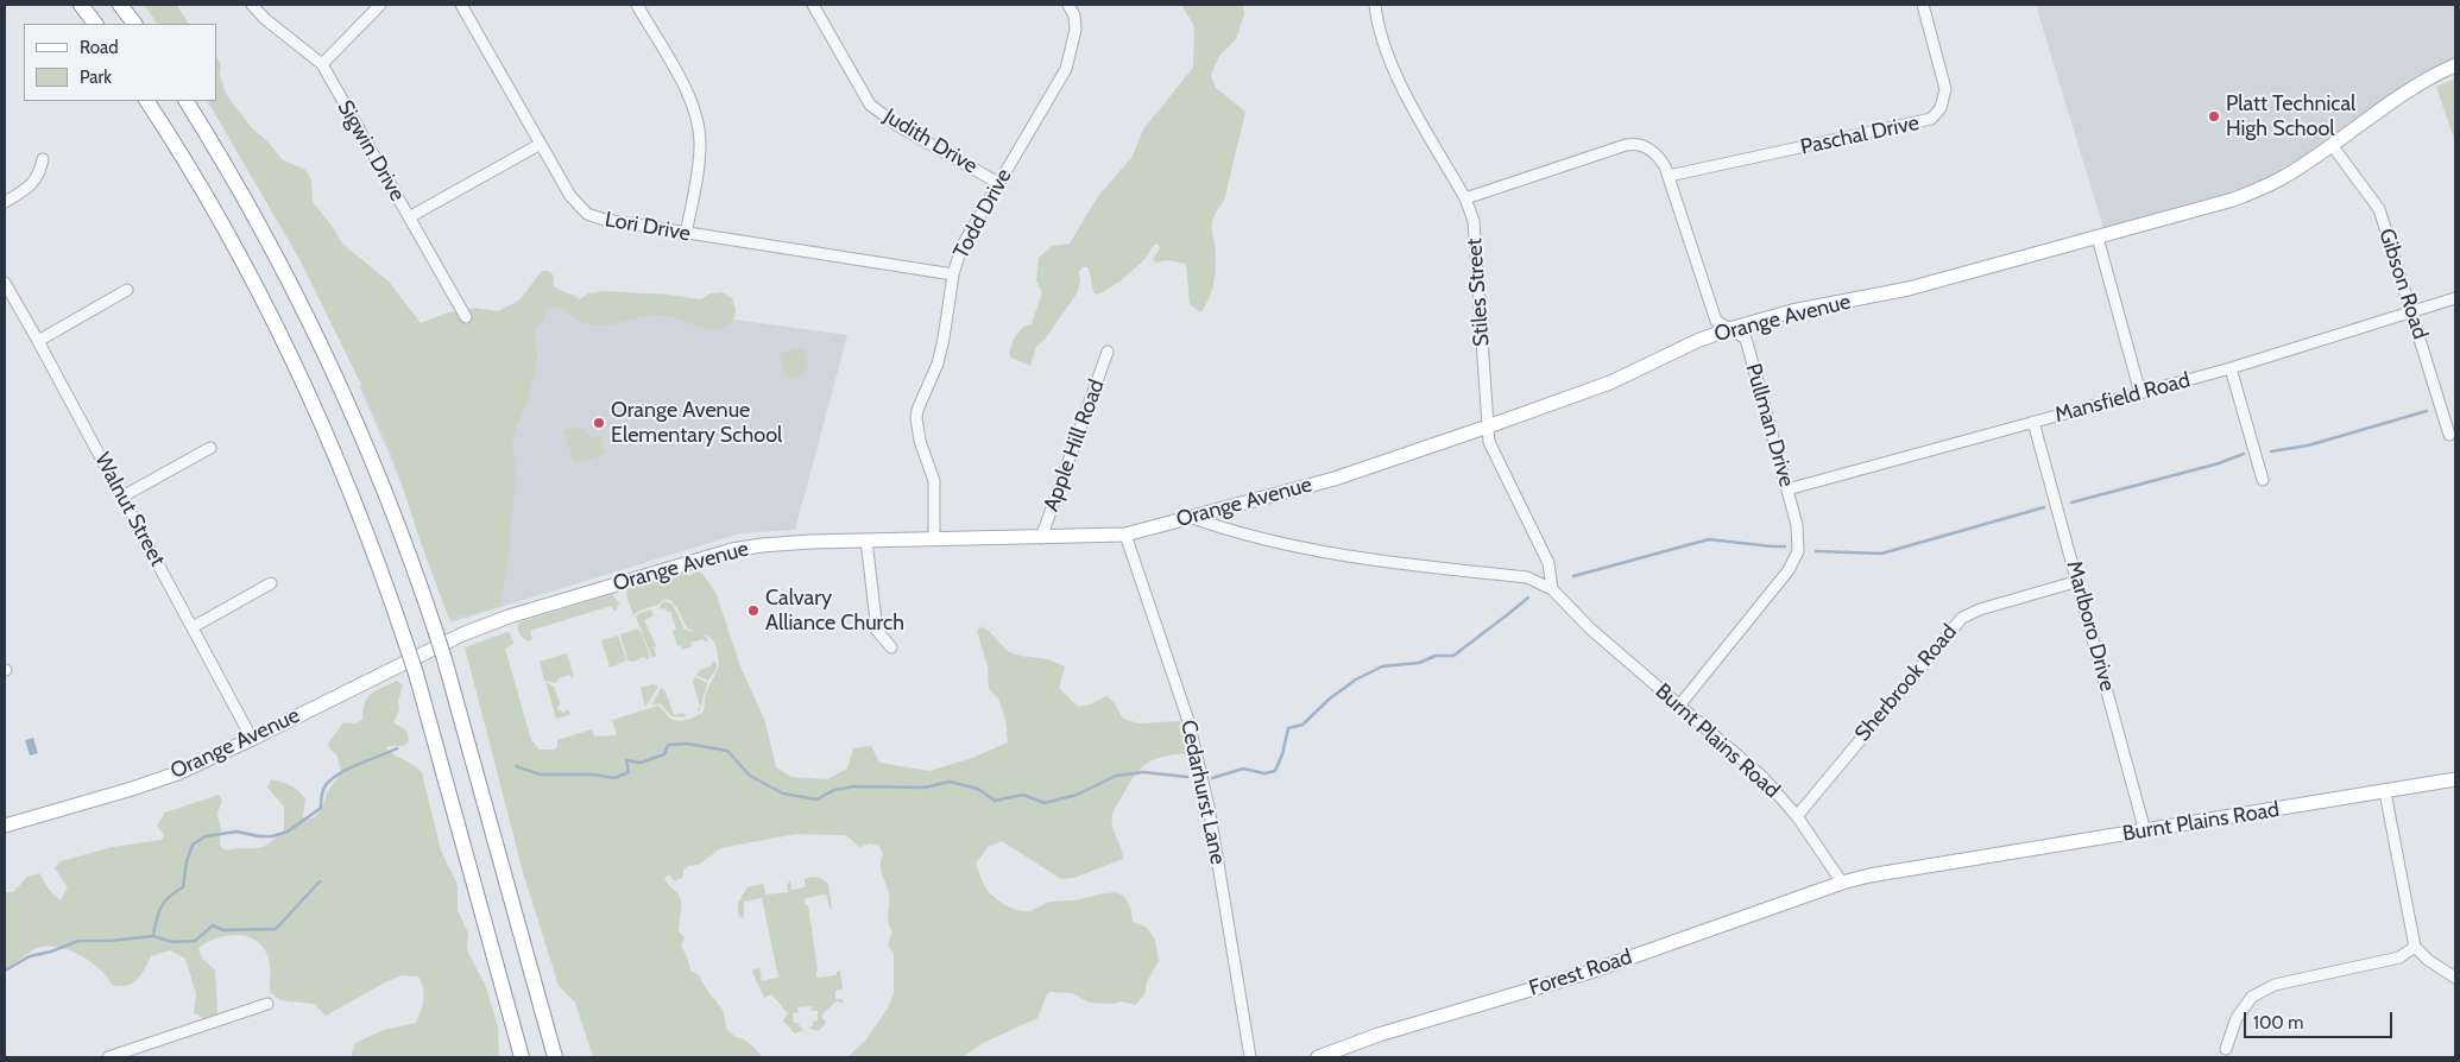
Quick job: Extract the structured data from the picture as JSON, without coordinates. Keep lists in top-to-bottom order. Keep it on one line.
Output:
{"streets":{"main road":["Orange Avenue","Burnt Plains Road","Forest Road"],"street":["Paschal Drive","Judith Drive","Sigwin Drive","Todd Drive","Lori Drive","Gibson Road","Stiles Street","Mansfield Road","Pullman Drive","Apple Hill Road","Walnut Street","Marlboro Drive","Sherbrook Road","Cedarhurst Lane"]},"crossings":[["Paschal Drive","Pullman Drive"],["Judith Drive","Todd Drive"],["Todd Drive","Lori Drive"],["Todd Drive","Orange Avenue"],["Gibson Road","Orange Avenue"],["Gibson Road","Mansfield Road"],["Stiles Street","Orange Avenue"],["Stiles Street","Pullman Drive"],["Stiles Street","Burnt Plains Road"],["Orange Avenue","Pullman Drive"],["Orange Avenue","Apple Hill Road"],["Orange Avenue","Walnut Street"],["Orange Avenue","Burnt Plains Road"],["Orange Avenue","Cedarhurst Lane"],["Mansfield Road","Pullman Drive"],["Mansfield Road","Marlboro Drive"],["Pullman Drive","Burnt Plains Road"],["Marlboro Drive","Sherbrook Road"],["Marlboro Drive","Burnt Plains Road"],["Sherbrook Road","Burnt Plains Road"],["Burnt Plains Road","Forest Road"]],"places":["Platt Technical High School","Orange Avenue Elementary School","Calvary Alliance Church"],"legend":["Road","Park"],"scale_bar":"100 m"}
